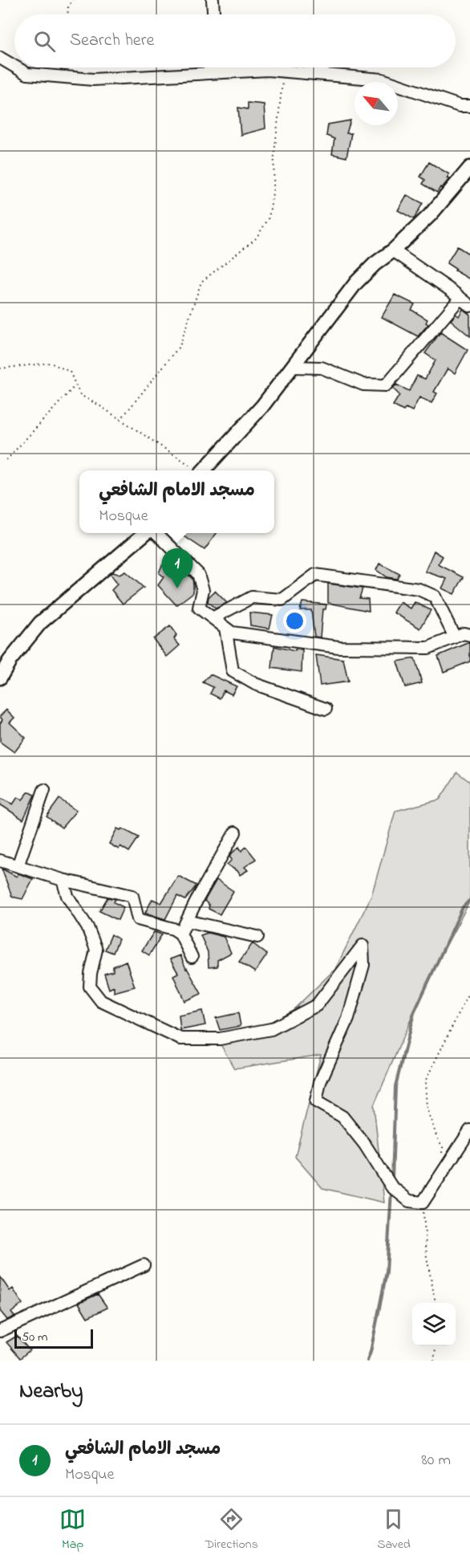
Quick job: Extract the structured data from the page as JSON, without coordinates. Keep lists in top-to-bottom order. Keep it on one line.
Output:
{"scale_bar":"50 m","north":"top left","page":{"search":"Search here","popup":["مسجد الامام الشافعي","Mosque"],"pins":"1","scale":"50 m","heading":"Nearby","list":[{"mark":"1","name":"مسجد الامام الشافعي","note":"Mosque","value":"80 m"}],"nav":["Map","Directions","Saved"]}}
